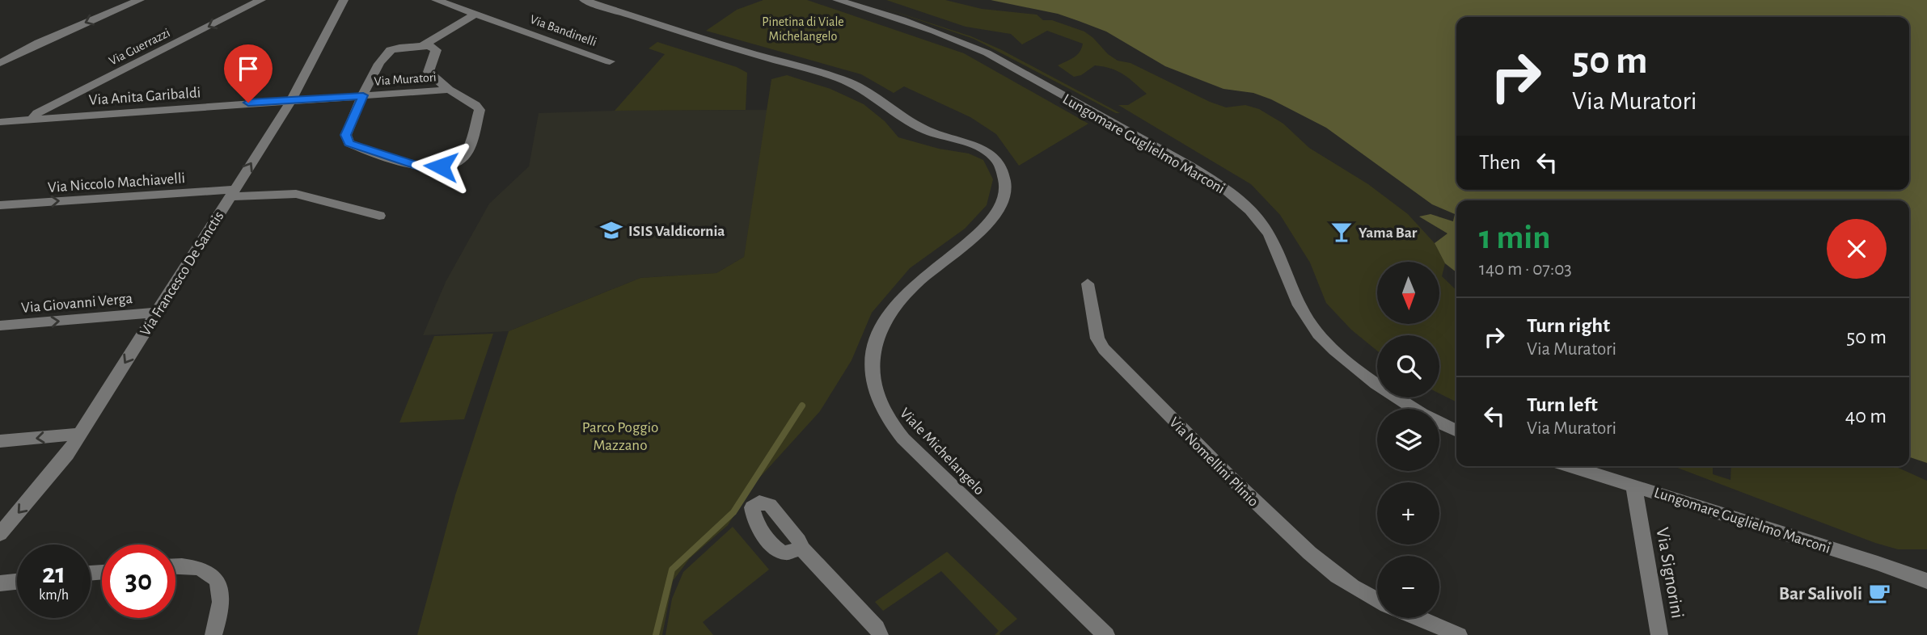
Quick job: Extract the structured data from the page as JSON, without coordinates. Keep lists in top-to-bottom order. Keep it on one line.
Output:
{"streets":{"street":["Via Bandinelli","Via Guerrazzi","Via Muratori","Via Anita Garibaldi","Lungomare Guglielmo Marconi","Via Niccolo Machiavelli","Via Francesco De Sanctis","Via Giovanni Verga","Viale Michelangelo","Via Nomellini Plinio","Via Signorini"]},"crossings":[["Via Guerrazzi","Via Anita Garibaldi"],["Via Muratori","Via Anita Garibaldi"],["Via Muratori","Via Francesco De Sanctis"],["Via Anita Garibaldi","Via Francesco De Sanctis"],["Lungomare Guglielmo Marconi","Via Signorini"],["Via Niccolo Machiavelli","Via Francesco De Sanctis"],["Via Francesco De Sanctis","Via Giovanni Verga"]],"one_way":["Via Niccolo Machiavelli"],"parks":["Pinetina di Viale Michelangelo","Parco Poggio Mazzano"],"places":{"school or university":["ISIS Valdicornia"],"bar":["Yama Bar"],"cafe":["Bar Salivoli"]},"north":"bottom","page":{"turn":["50 m","Via Muratori"],"then":"Then","heading":["1 min","140 m · 07:03"],"map_buttons":["+","−"],"list":[{"name":"Turn right","note":"Via Muratori","value":"50 m"},{"name":"Turn left","note":"Via Muratori","value":"40 m"}],"speed":"21 km/h","limit":"30"}}
